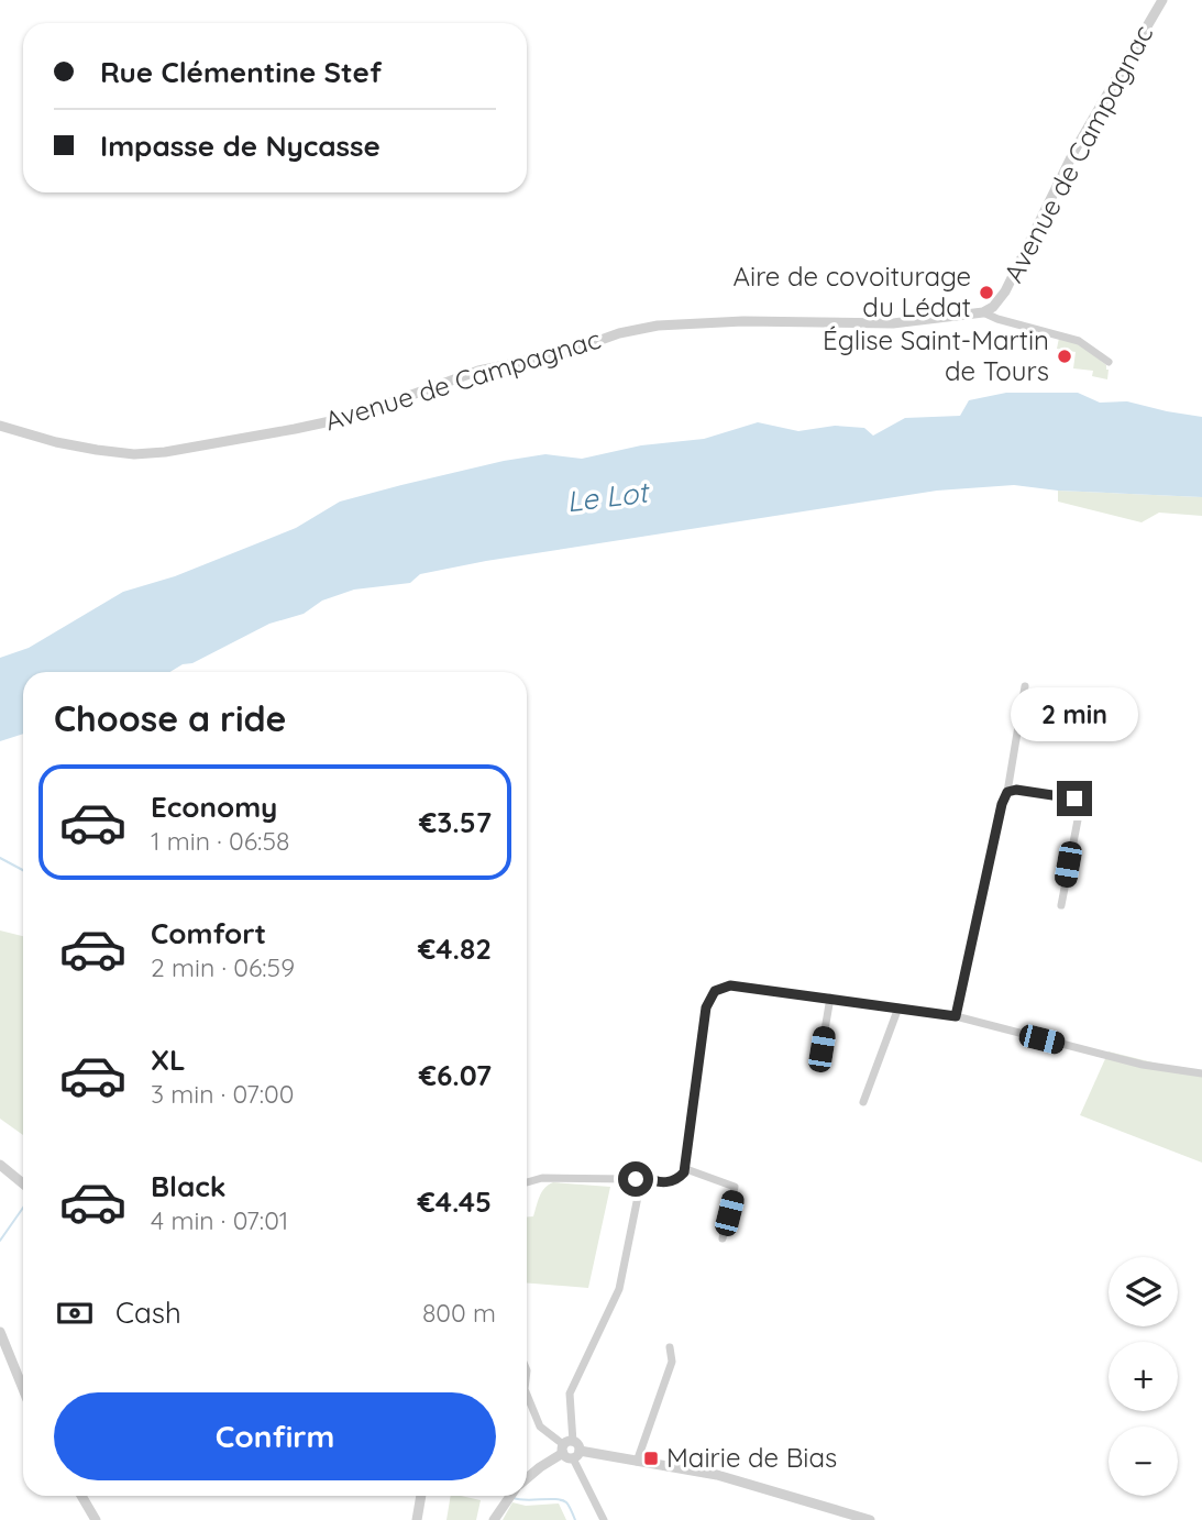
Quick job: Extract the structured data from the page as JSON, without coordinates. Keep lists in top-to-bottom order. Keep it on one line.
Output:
{"streets":{"street":["Avenue de Campagnac"]},"water":["Le Lot"],"places":{"other":["Aire de covoiturage du Lédat","Église Saint-Martin de Tours"],"transit":["Mairie de Bias"]},"page":{"banner":["Rue Clémentine Stef","Impasse de Nycasse"],"heading":"Choose a ride","bubble":"2 min","list":[{"name":"Economy","note":"1 min · 06:58","value":"€3.57"},{"name":"Comfort","note":"2 min · 06:59","value":"€4.82"},{"name":"XL","note":"3 min · 07:00","value":"€6.07"},{"name":"Black","note":"4 min · 07:01","value":"€4.45"}],"map_buttons":["+","−"],"pay":["Cash","800 m"],"buttons":"Confirm"}}
